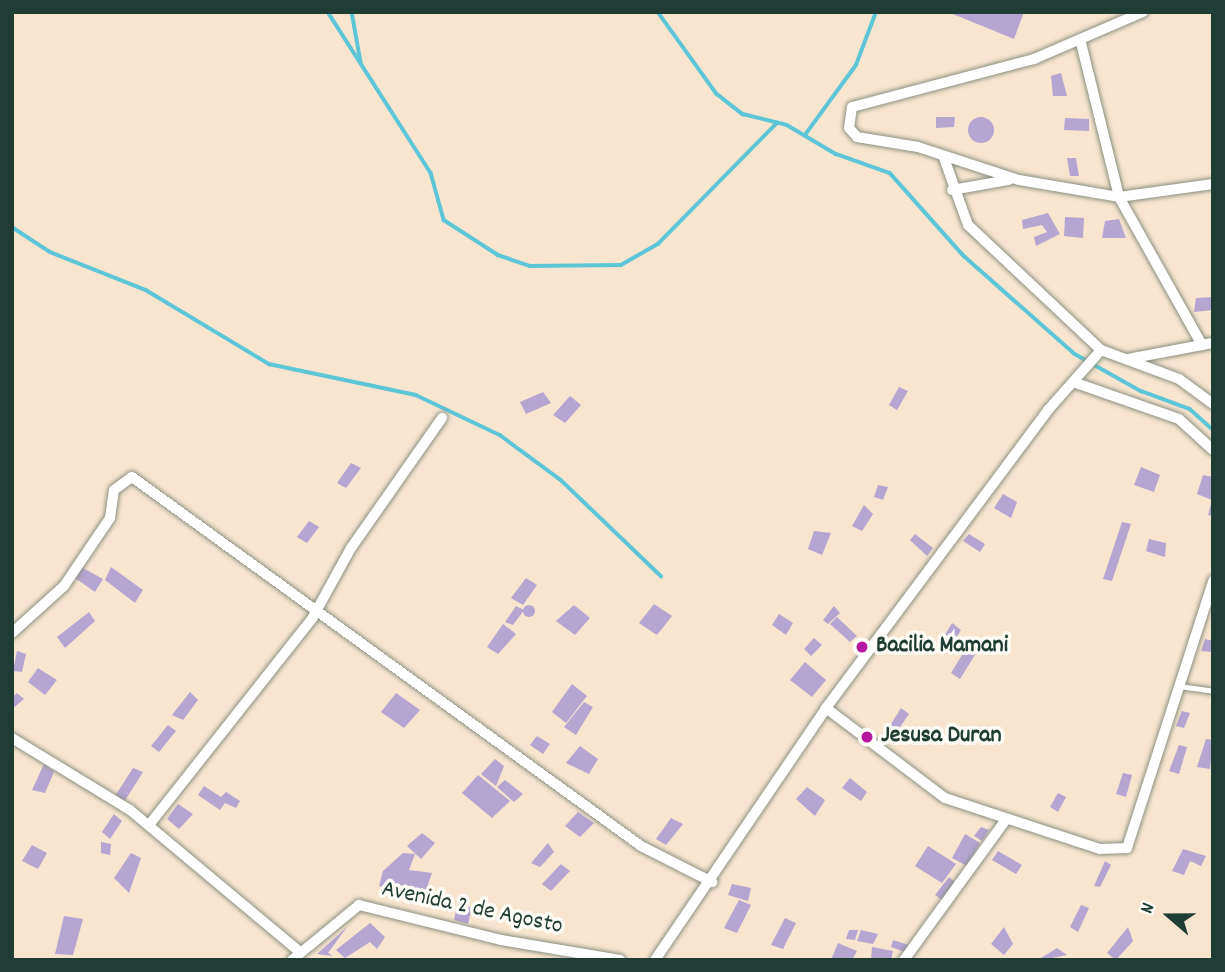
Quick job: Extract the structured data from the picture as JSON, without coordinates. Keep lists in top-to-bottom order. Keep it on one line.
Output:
{"streets":{"street":["Avenida 2 de Agosto"]},"places":["Bacilia Mamani","Jesusa Duran"],"north":"left"}
